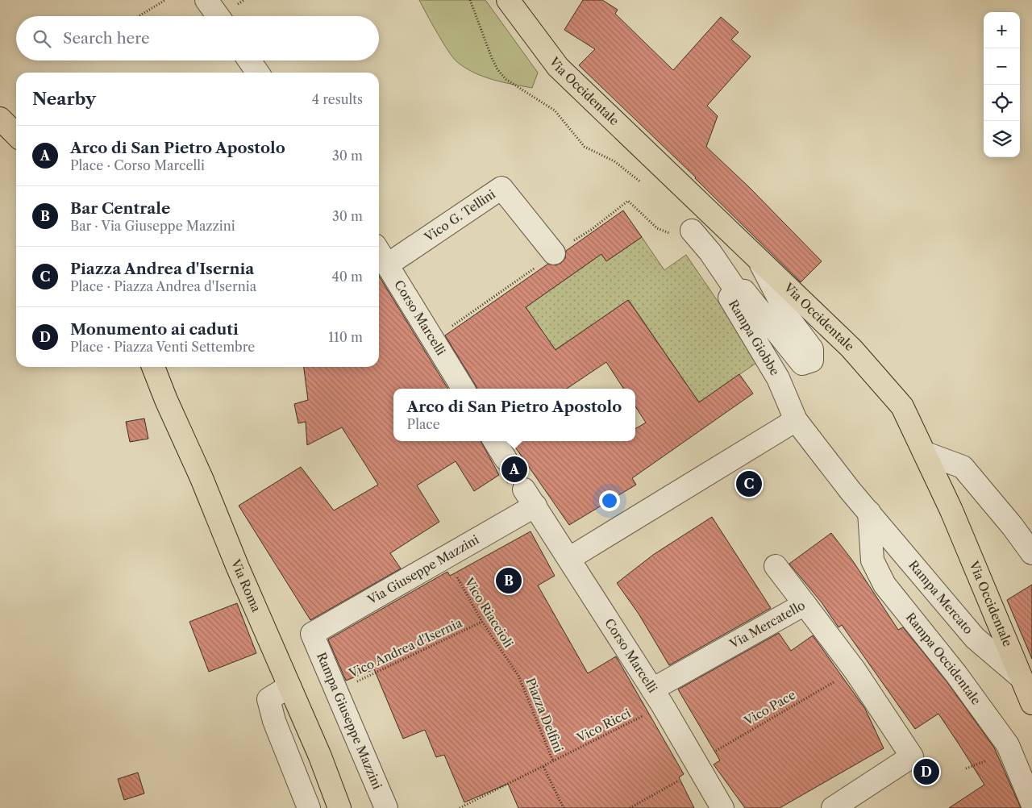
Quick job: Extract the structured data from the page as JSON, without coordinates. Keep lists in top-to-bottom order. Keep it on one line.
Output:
{"streets":{"main road":["Via Occidentale","Via Roma"],"street":["Vico G. Tellini","Corso Marcelli","Rampa Giobbe","Via Giuseppe Mazzini","Rampa Mercato","Via Mercatello","Rampa Occidentale","Rampa Giuseppe Mazzini"],"path":["Vico Riaccioli","Vico Andrea d'Isernia","Vico Pace","Piazza Delfini","Vico Ricci"]},"crossings":[["Via Occidentale","Rampa Giobbe"],["Via Occidentale","Rampa Mercato"],["Vico G. Tellini","Corso Marcelli"],["Corso Marcelli","Via Giuseppe Mazzini"],["Corso Marcelli","Via Mercatello"],["Corso Marcelli","Vico Pace"],["Corso Marcelli","Vico Ricci"],["Rampa Giobbe","Rampa Mercato"],["Via Giuseppe Mazzini","Vico Riaccioli"],["Via Giuseppe Mazzini","Rampa Giuseppe Mazzini"],["Rampa Mercato","Rampa Occidentale"],["Vico Riaccioli","Vico Andrea d'Isernia"],["Vico Riaccioli","Piazza Delfini"],["Via Mercatello","Vico Pace"],["Via Mercatello","Vico Ricci"],["Vico Andrea d'Isernia","Rampa Giuseppe Mazzini"],["Piazza Delfini","Vico Ricci"]],"page":{"map_buttons":["+","−"],"search":"Search here","heading":["Nearby","4 results"],"list":[{"mark":"A","name":"Arco di San Pietro Apostolo","note":"Place · Corso Marcelli","value":"30 m"},{"mark":"B","name":"Bar Centrale","note":"Bar · Via Giuseppe Mazzini","value":"30 m"},{"mark":"C","name":"Piazza Andrea d'Isernia","note":"Place · Piazza Andrea d'Isernia","value":"40 m"},{"mark":"D","name":"Monumento ai caduti","note":"Place · Piazza Venti Settembre","value":"110 m"}],"popup":["Arco di San Pietro Apostolo","Place"],"pins":["A","C","B","D"]}}
